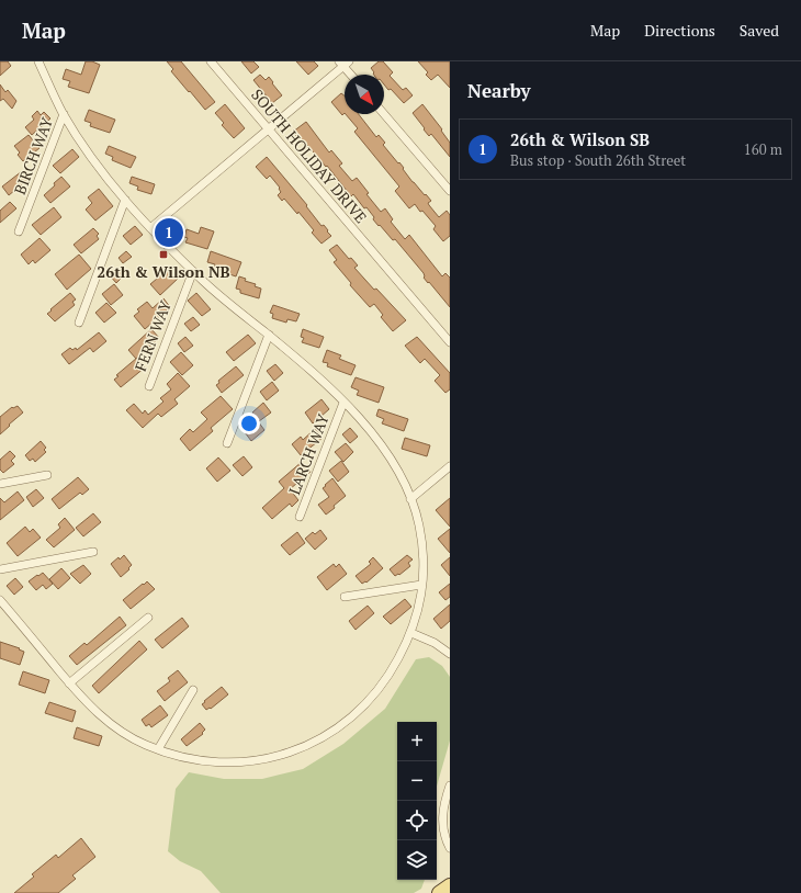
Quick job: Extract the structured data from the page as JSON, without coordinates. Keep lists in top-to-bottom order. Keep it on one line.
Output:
{"streets":{"street":["BIRCH WAY","SOUTH HOLIDAY DRIVE","FERN WAY","LARCH WAY"]},"places":{"transit":["26th & Wilson NB"]},"north":"bottom right","page":{"header":"Map","nav":["Map","Directions","Saved"],"heading":"Nearby","list":[{"mark":"1","name":"26th & Wilson SB","note":"Bus stop · South 26th Street","value":"160 m"}],"pins":"1","map_buttons":["+","−"]}}
